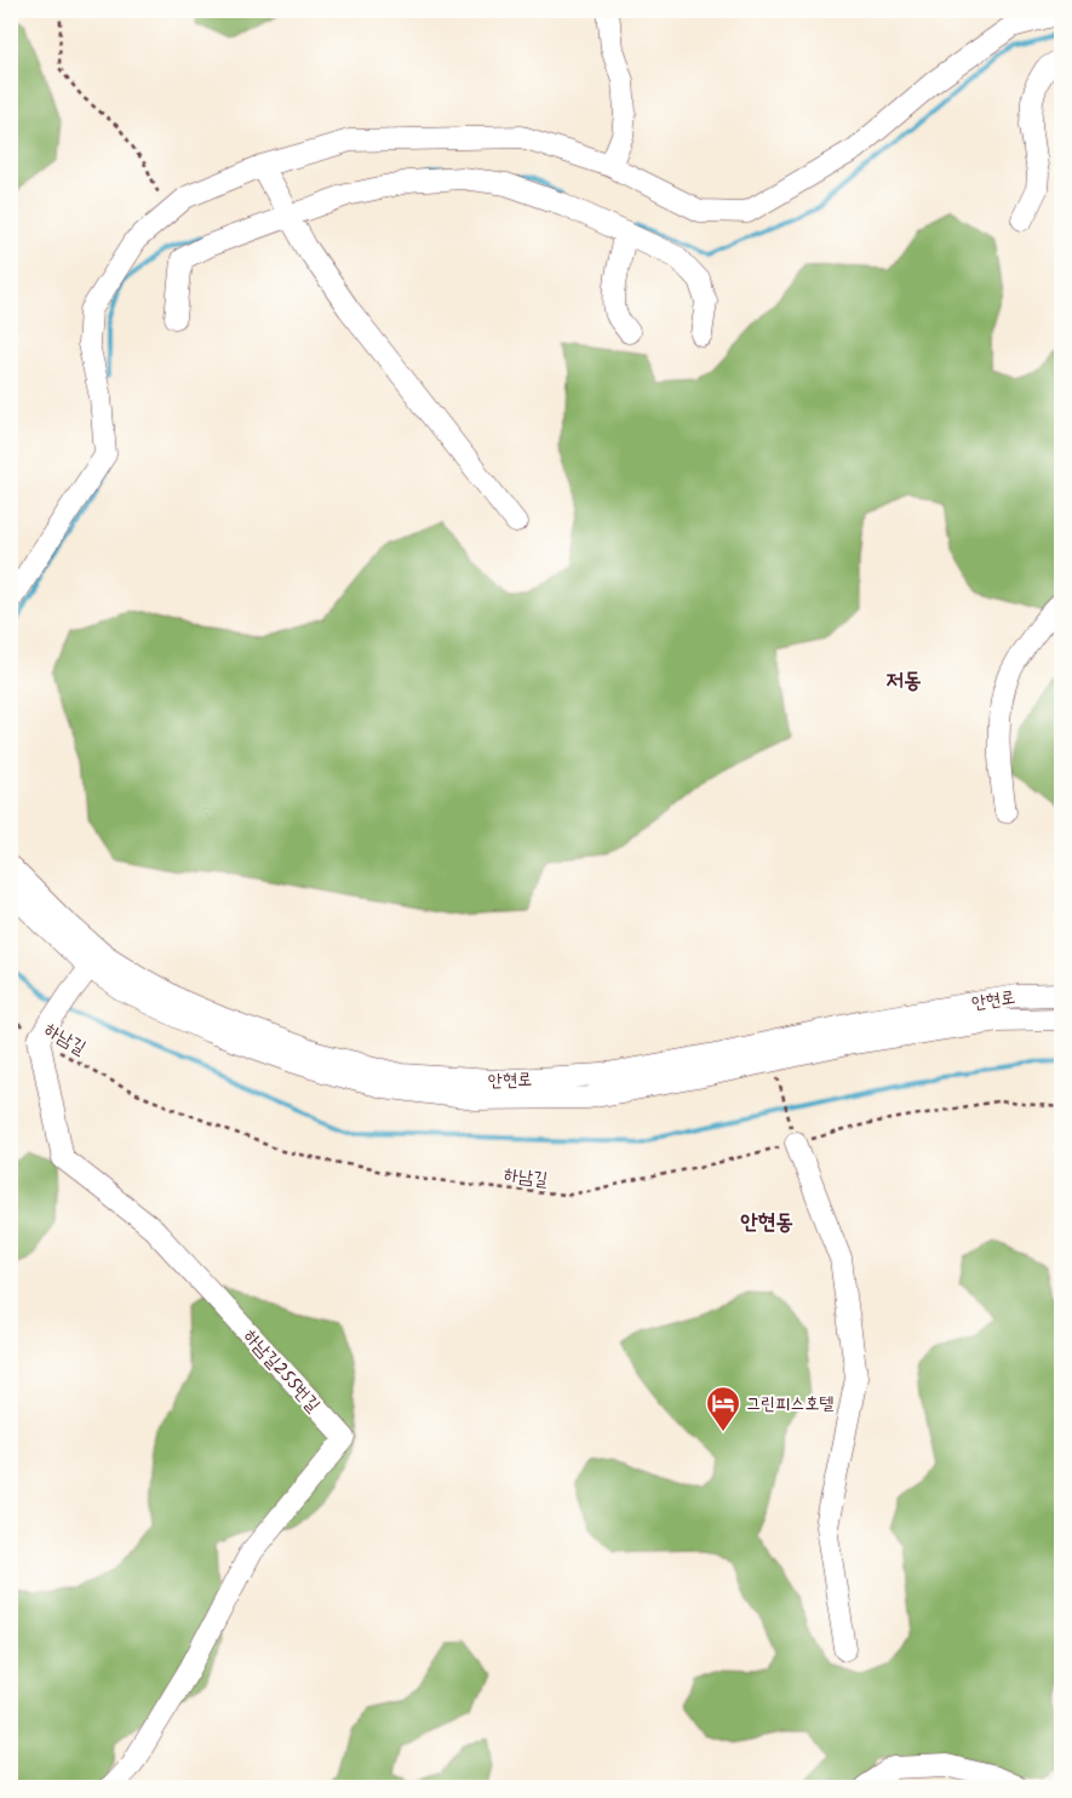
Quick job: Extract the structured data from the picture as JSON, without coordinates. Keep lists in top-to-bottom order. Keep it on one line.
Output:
{"streets":{"street":["안현로","하남길255번길"],"path":["하남길"]},"crossings":[["하남길","하남길255번길"]],"districts":["저동","안현동"],"places":{"hotel":["그린피스호텔"]}}
